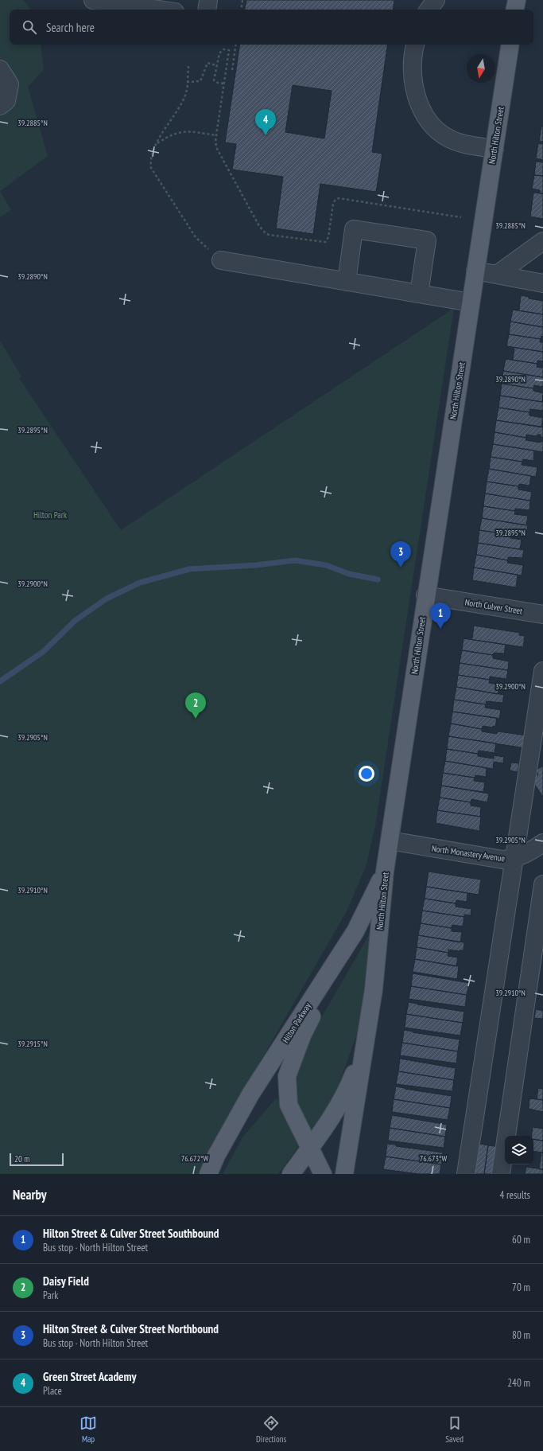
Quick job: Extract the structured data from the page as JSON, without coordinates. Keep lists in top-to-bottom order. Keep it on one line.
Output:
{"streets":{"main road":["North Hilton Street","Hilton Parkway"],"street":["North Culver Street","North Monastery Avenue"]},"crossings":[["North Hilton Street","North Culver Street"],["North Hilton Street","North Monastery Avenue"],["North Hilton Street","Hilton Parkway"]],"parks":["Hilton Park"],"scale_bar":"20 m","north":"bottom","page":{"search":"Search here","pins":["4","3","1","2"],"scale":"20 m","heading":["Nearby","4 results"],"list":[{"mark":"1","name":"Hilton Street & Culver Street Southbound","note":"Bus stop · North Hilton Street","value":"60 m"},{"mark":"2","name":"Daisy Field","note":"Park","value":"70 m"},{"mark":"3","name":"Hilton Street & Culver Street Northbound","note":"Bus stop · North Hilton Street","value":"80 m"},{"mark":"4","name":"Green Street Academy","note":"Place","value":"240 m"}],"nav":["Map","Directions","Saved"]},"coordinates":["39.2885°N","39.2890°N","39.2895°N","39.2900°N","39.2905°N","39.2910°N","39.2915°N","76.672°W","76.673°W"]}
